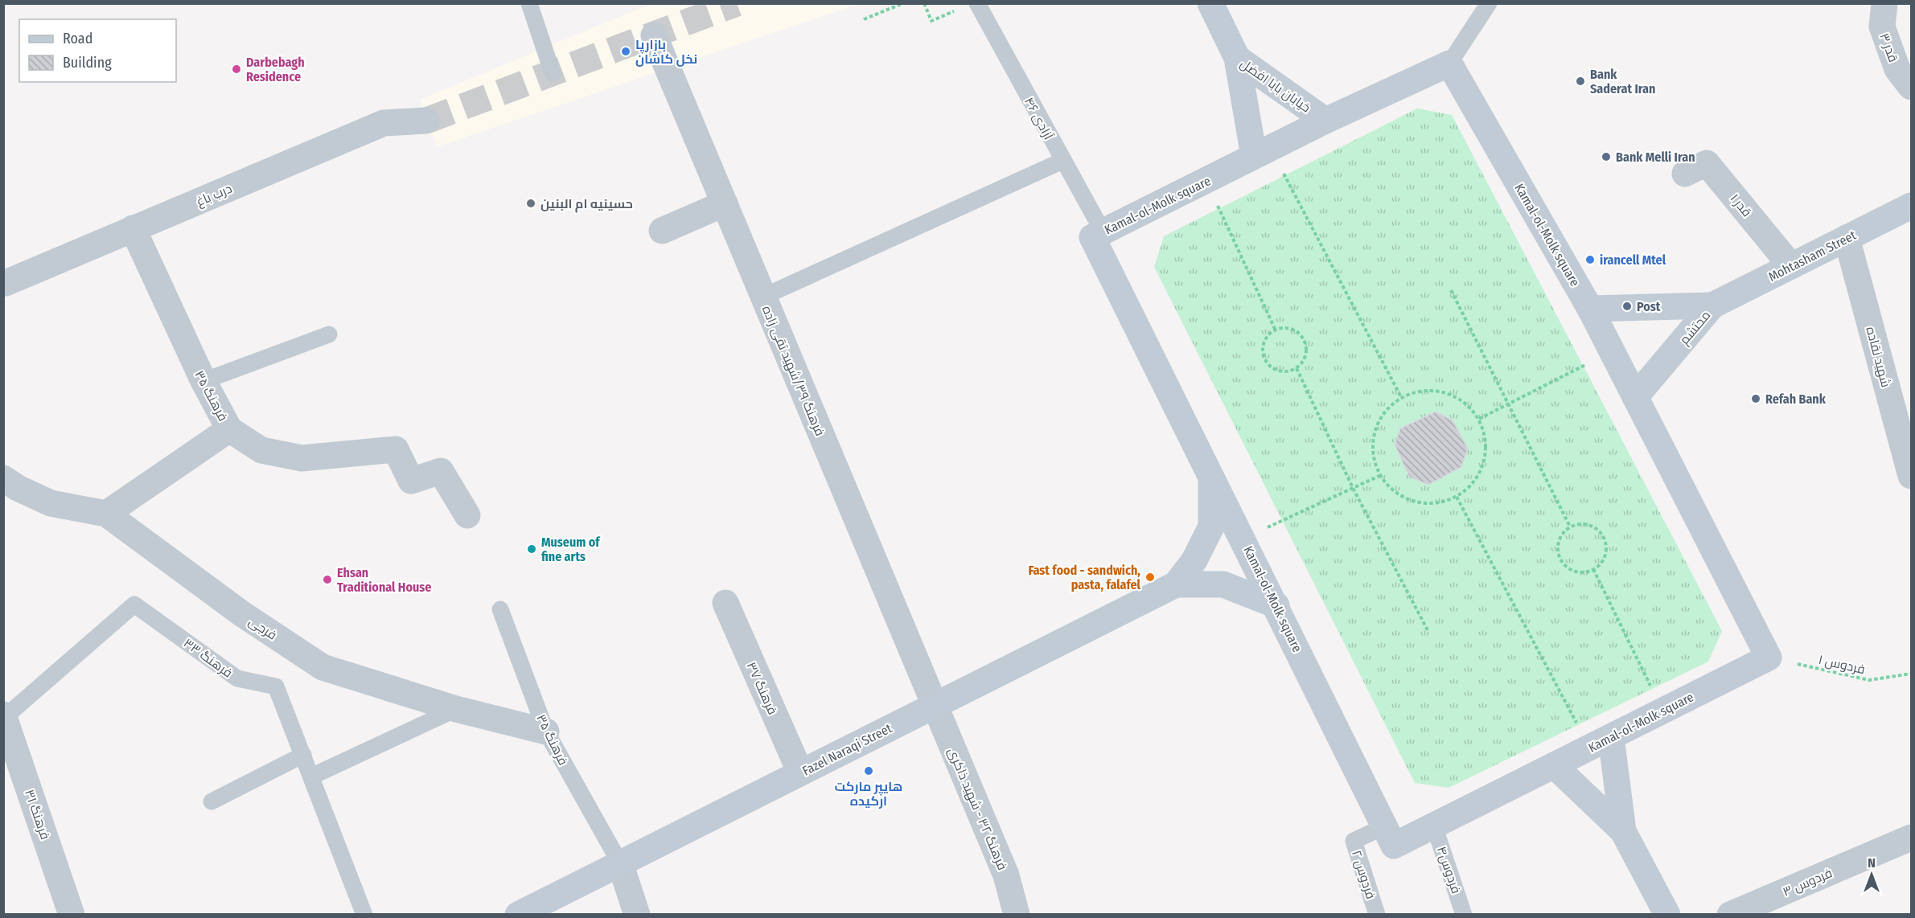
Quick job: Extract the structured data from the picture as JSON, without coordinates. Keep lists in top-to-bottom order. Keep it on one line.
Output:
{"streets":{"main road":["خیابان بابا افضل","Kamal-ol-Molk square","Mohtasham Street","محتشم","Fazel Naraqi Street"],"street":["قدر ۳","درب باغ","قدر ۱","شهید نقاده","فرهنگ ۳۹/شهید تقی زاده","فرهنگ ۳۵","فرجی","فرهنگ ۳۷","فرهنگ ۳۲ - شهید ذاکری","فرهنگ ۳۱","فردوس ۳"],"lane":["آزادی ۴۶","فرهنگ ۳۳","فردوس۴","فردوس ۲"],"path":["فردوس ۱"]},"crossings":[["خیابان بابا افضل","Kamal-ol-Molk square"],["آزادی ۴۶","Kamal-ol-Molk square"],["درب باغ","فرهنگ ۳۵"],["Kamal-ol-Molk square","محتشم"],["Kamal-ol-Molk square","فردوس ۱"],["Kamal-ol-Molk square","فردوس۴"],["Kamal-ol-Molk square","فردوس ۲"],["قدر ۱","Mohtasham Street"],["Mohtasham Street","محتشم"],["Mohtasham Street","شهید نقاده"],["فرهنگ ۳۹/شهید تقی زاده","Fazel Naraqi Street"],["فرهنگ ۳۹/شهید تقی زاده","فرهنگ ۳۲ - شهید ذاکری"],["فرهنگ ۳۵","فرجی"],["فرهنگ ۳۵","Fazel Naraqi Street"],["فرهنگ ۳۳","فرهنگ ۳۱"],["فرهنگ ۳۷","Fazel Naraqi Street"],["Fazel Naraqi Street","فرهنگ ۳۲ - شهید ذاکری"]],"places":["بازارپا نخل کاشان","Darbebagh Residence","Bank Saderat Iran","Bank Melli Iran","حسینیه ام البنین","irancell Mtel","Post","Refah Bank","Museum of fine arts","Fast food - sandwich, pasta, falafel","Ehsan Traditional House","هایپر مارکت ارکیده"],"legend":["Road","Building"],"north":"top"}
